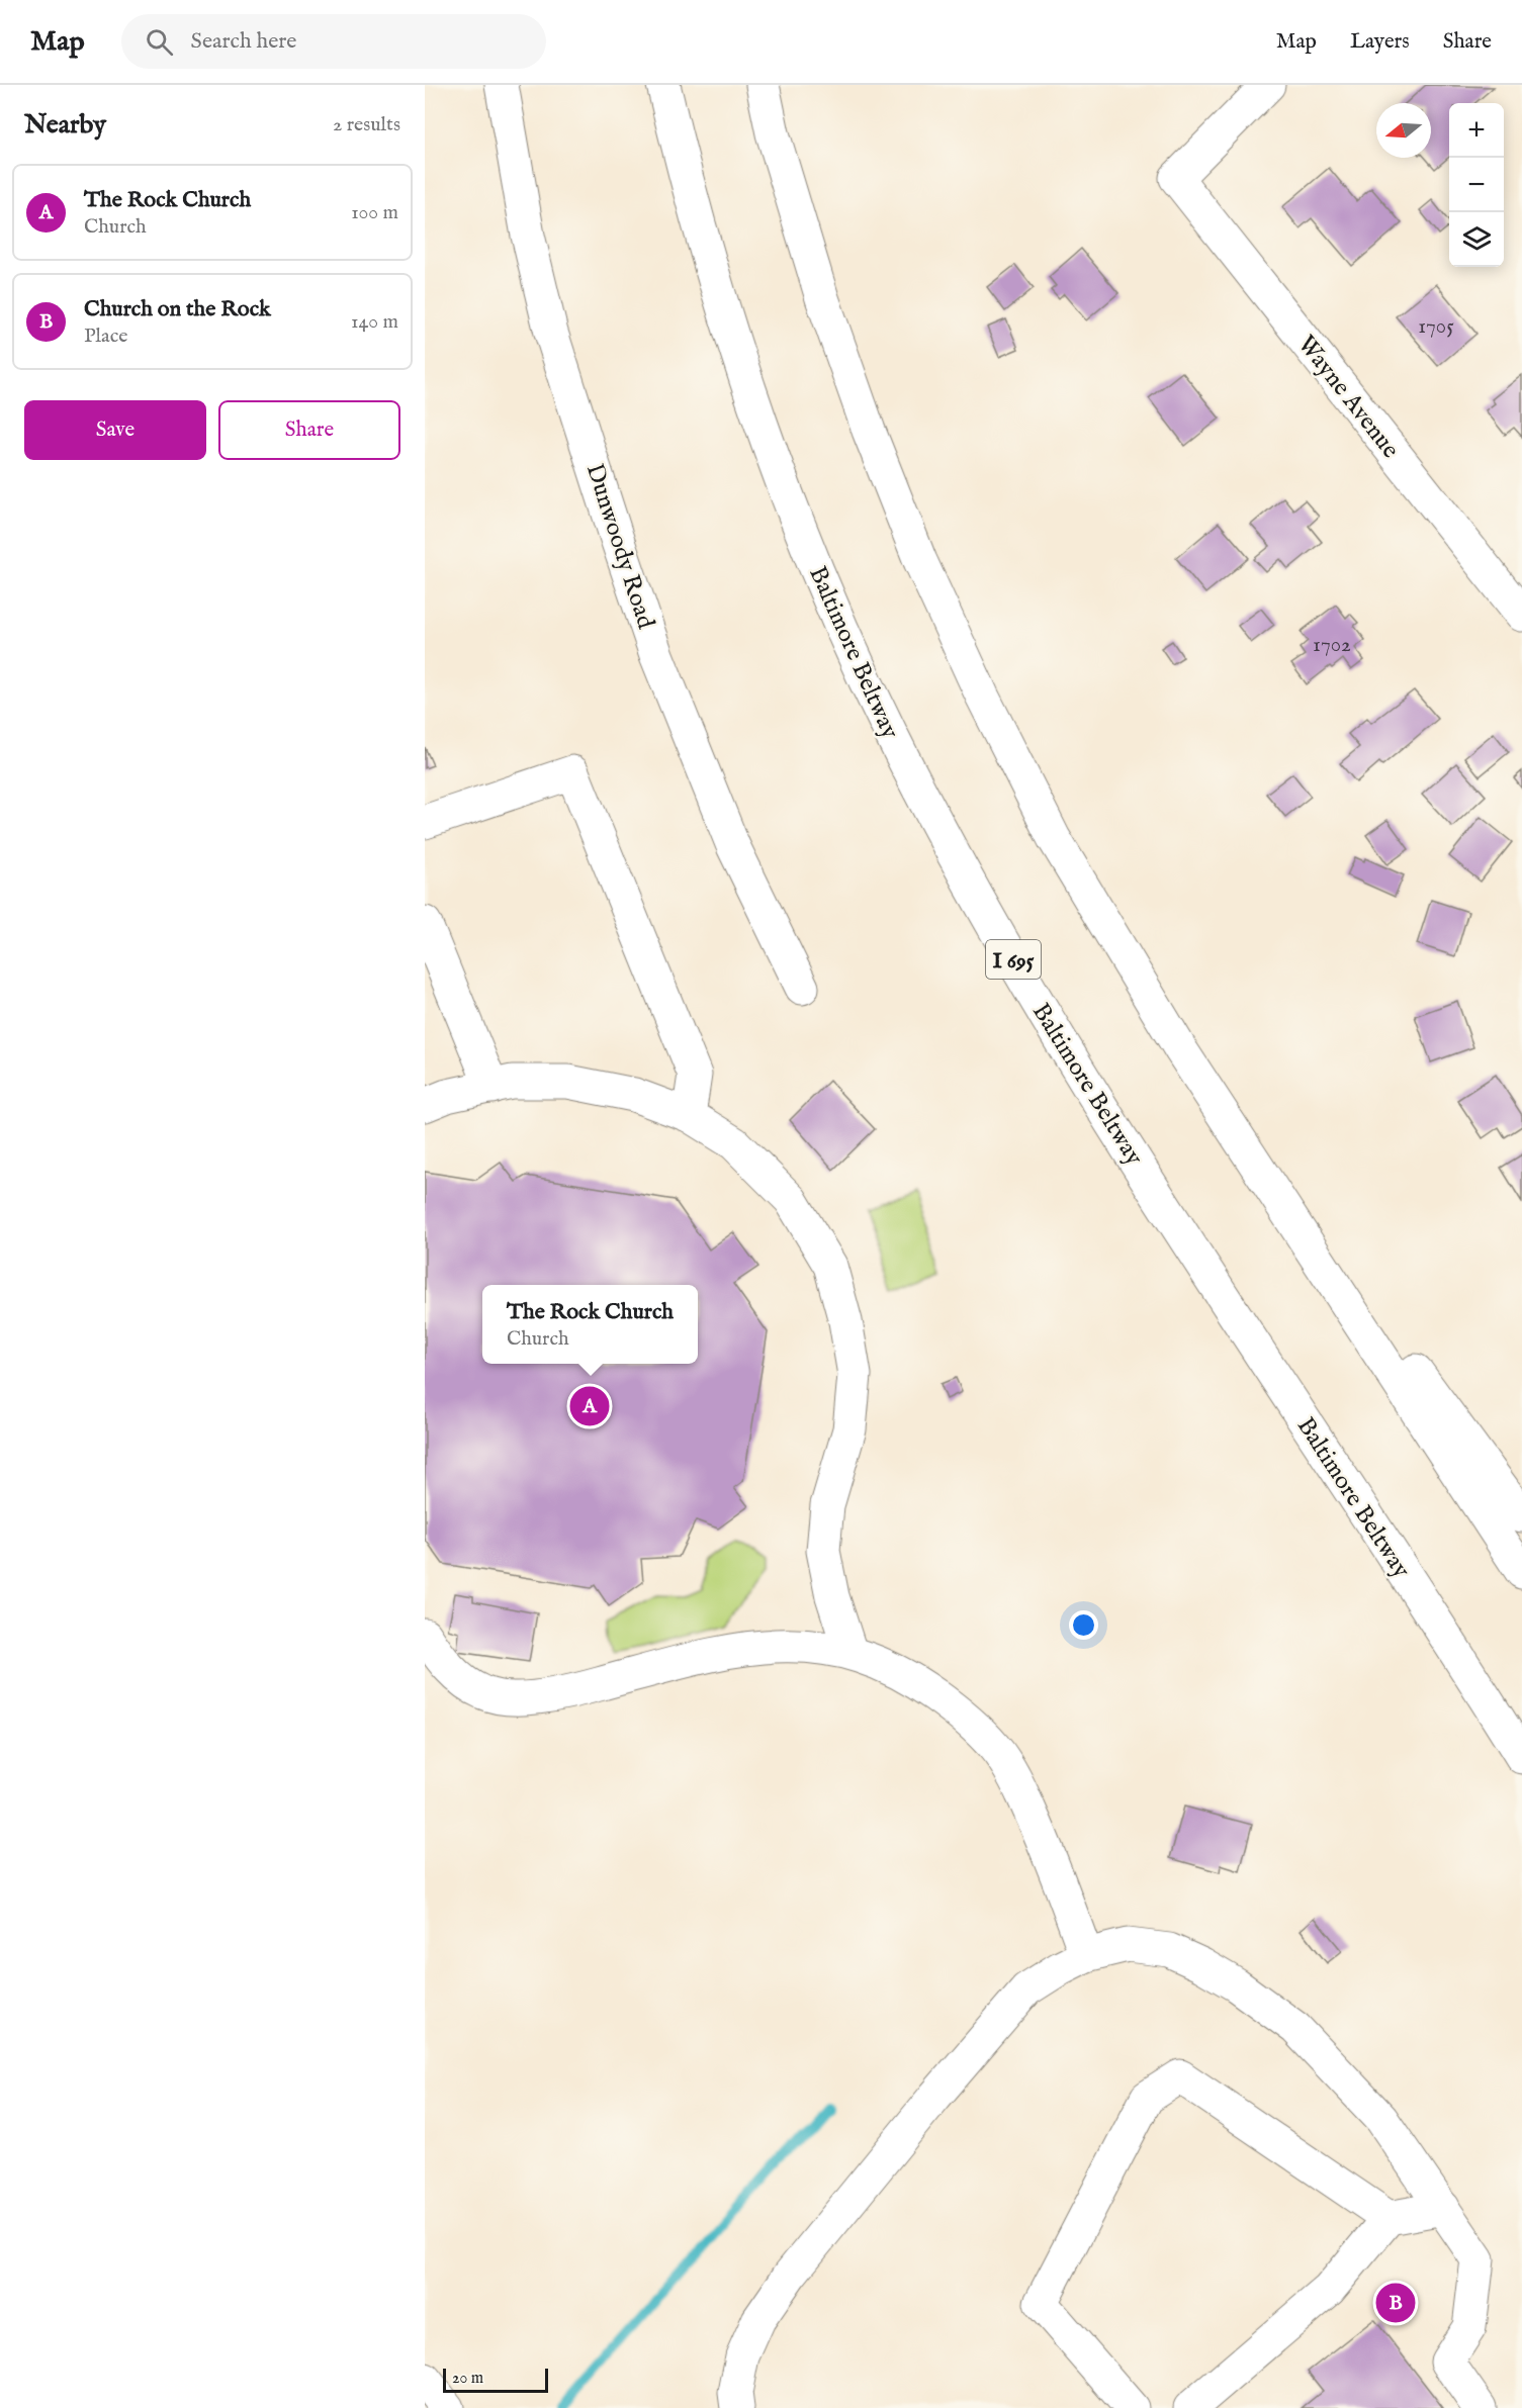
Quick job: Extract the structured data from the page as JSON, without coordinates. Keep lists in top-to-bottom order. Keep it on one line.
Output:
{"streets":{"main road":["Wayne Avenue","Dunwoody Road","Baltimore Beltway","I 695"]},"house_numbers":["1705","1702"],"scale_bar":"20 m","north":"left","page":{"header":"Map","search":"Search here","nav":["Map","Layers","Share"],"heading":["Nearby","2 results"],"map_buttons":["+","−"],"list":[{"mark":"A","name":"The Rock Church","note":"Church","value":"100 m"},{"mark":"B","name":"Church on the Rock","note":"Place","value":"140 m"}],"buttons":["Save","Share"],"popup":["The Rock Church","Church"],"pins":["A","B"],"scale":"20 m"}}
